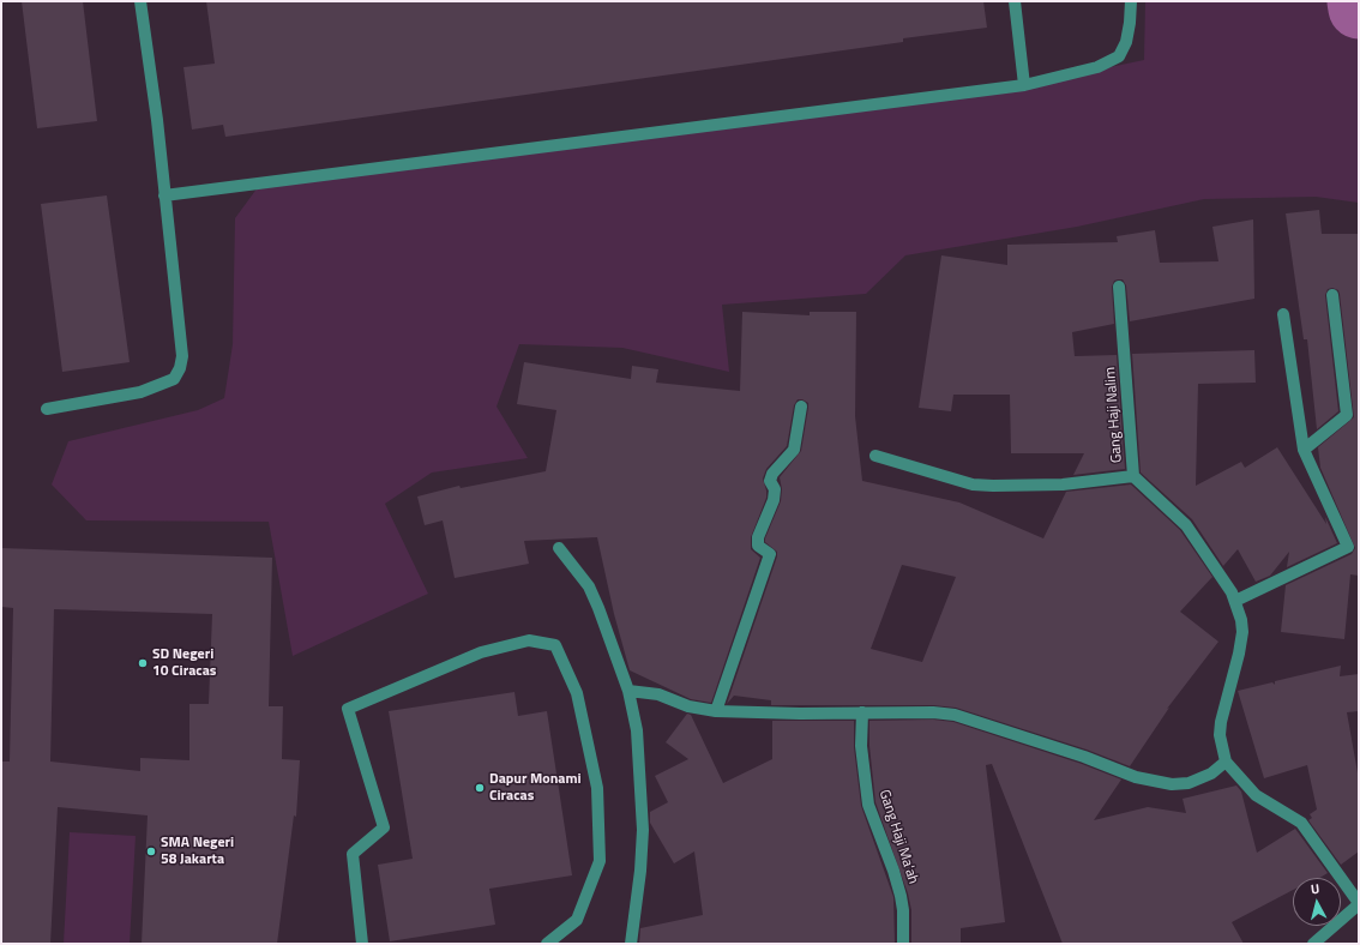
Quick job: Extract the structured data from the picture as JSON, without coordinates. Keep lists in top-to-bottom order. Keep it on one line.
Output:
{"streets":{"street":["Gang Haji Nalim","Gang Haji Ma'ah"]},"places":["SD Negeri 10 Ciracas","Dapur Monami Ciracas","SMA Negeri 58 Jakarta"],"north":"top"}
